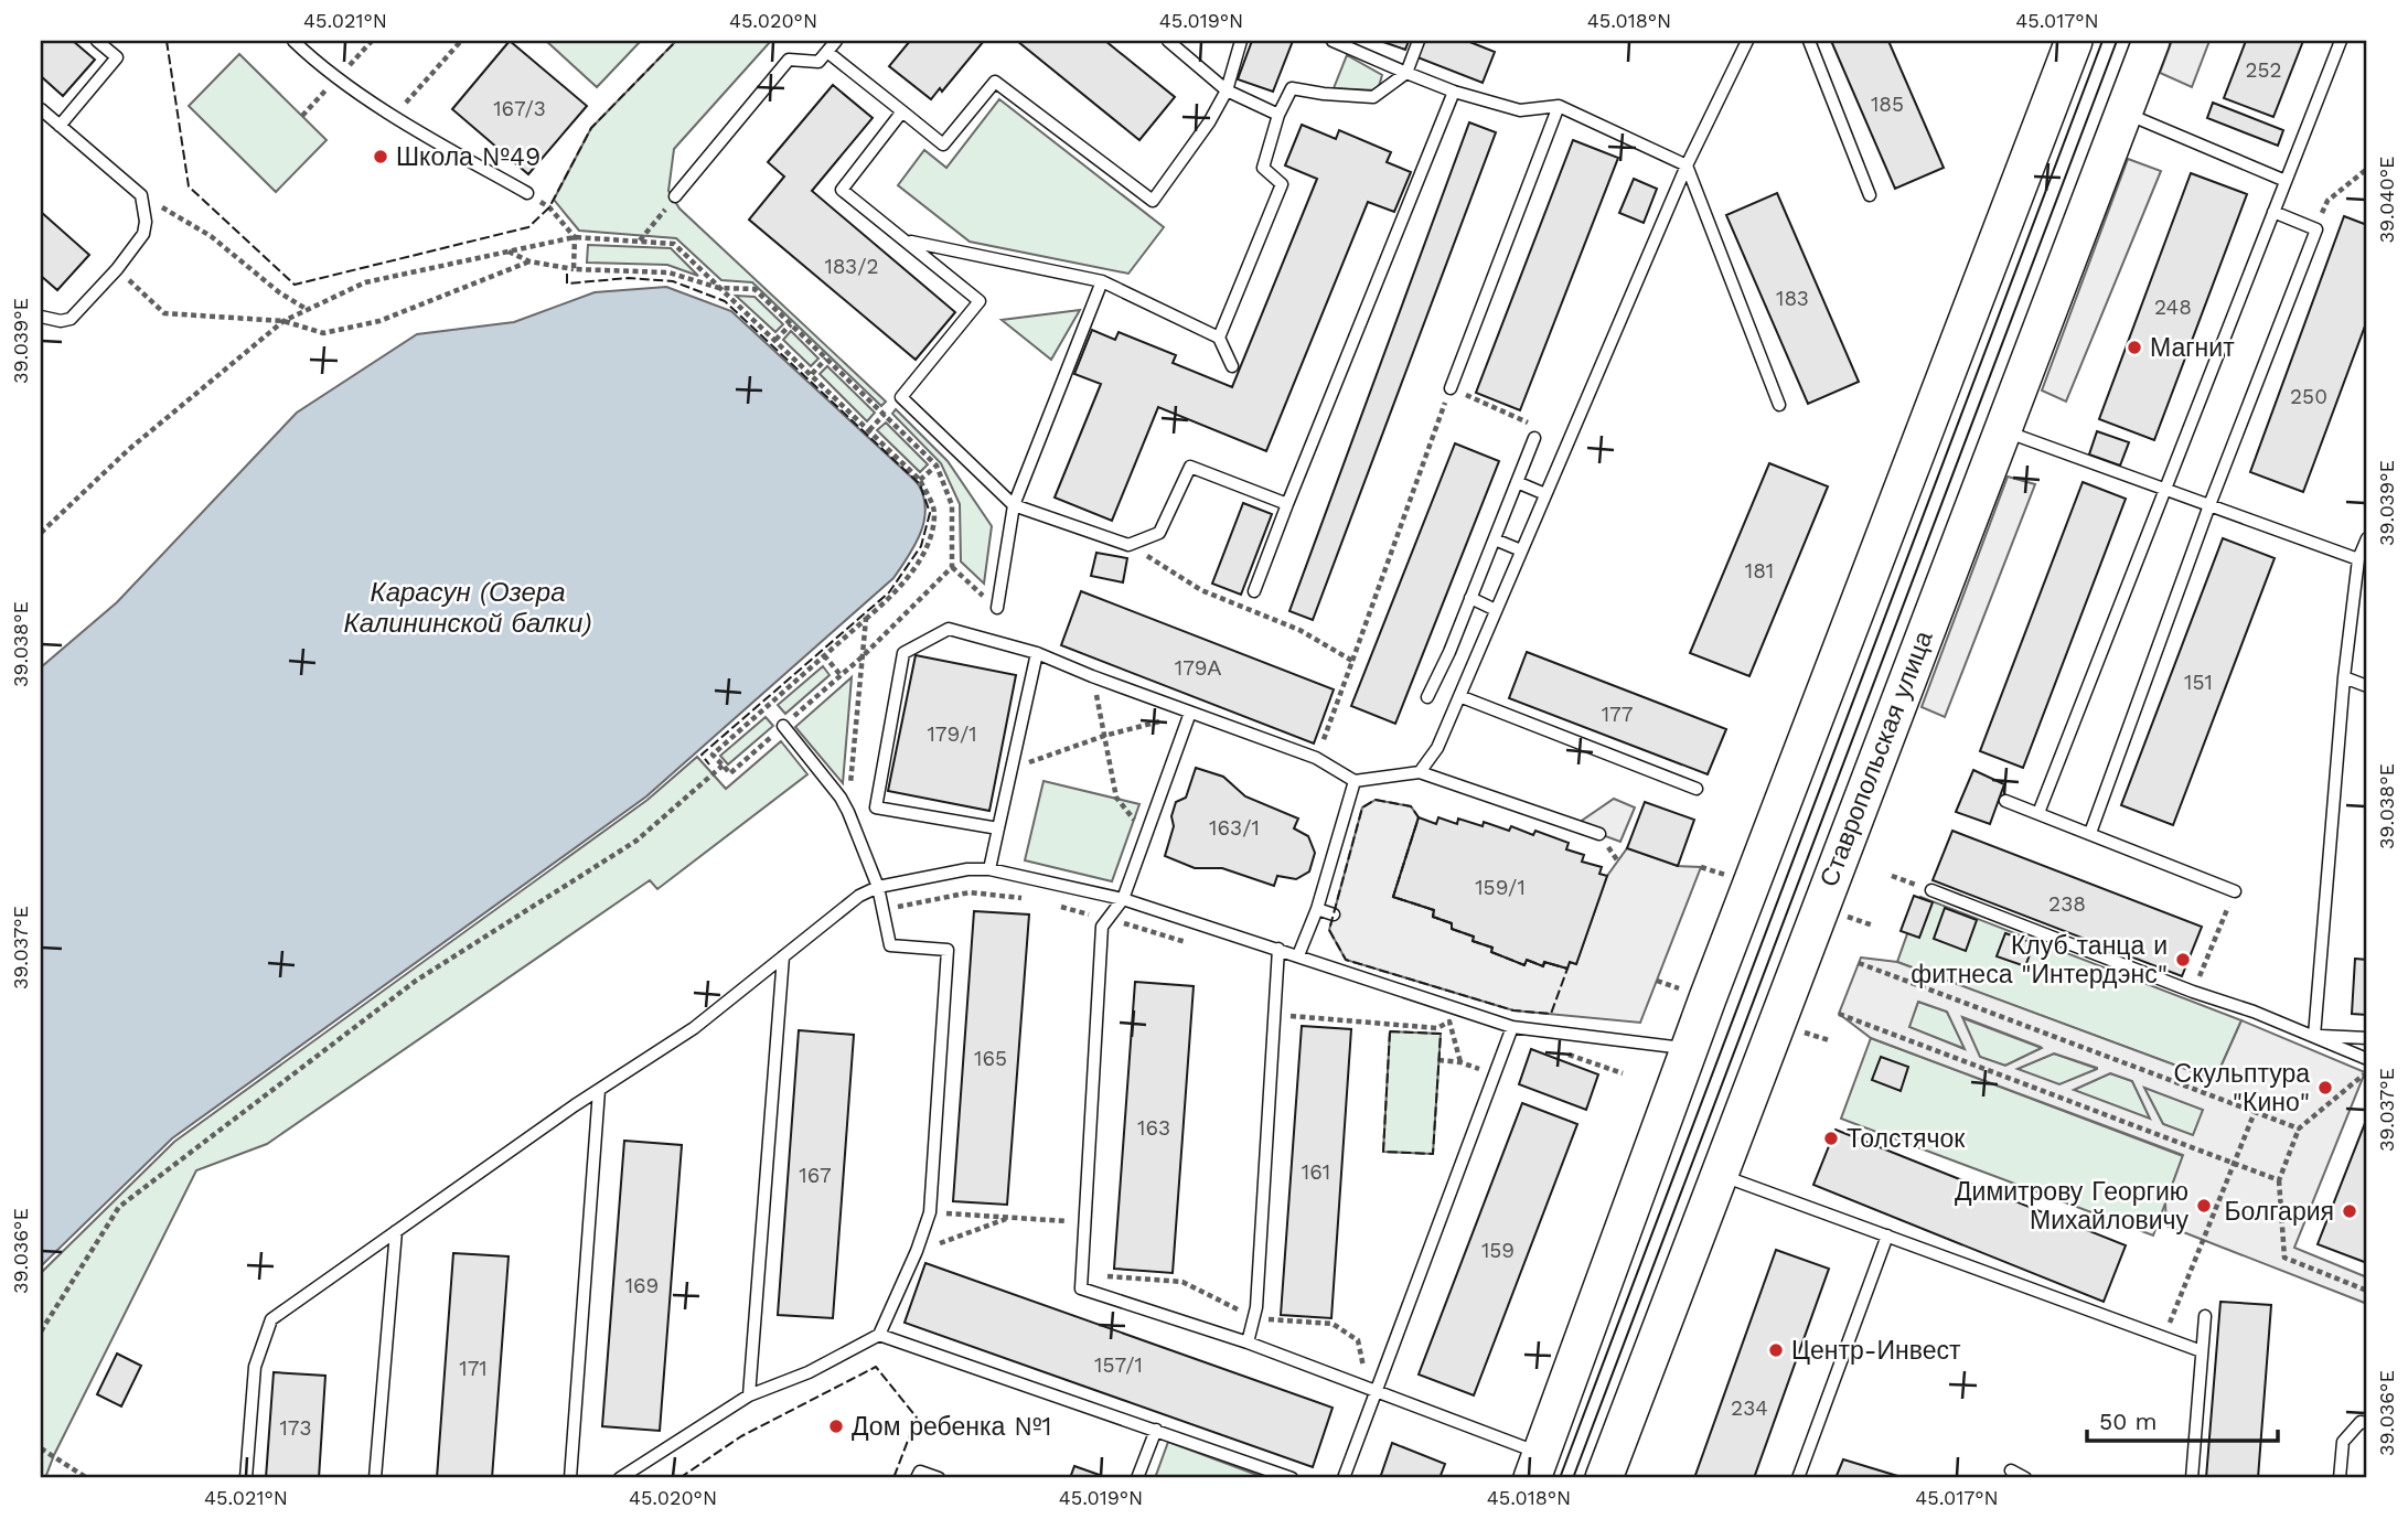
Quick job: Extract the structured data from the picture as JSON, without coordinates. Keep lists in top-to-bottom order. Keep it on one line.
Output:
{"streets":{"main road":["Ставропольская улица"]},"water":["Карасун (Озера Калининской балки)"],"places":["Школа №49","Магнит","Клуб танца и фитнеса \"Интердэнс\"","Скульптура \"Кино\"","Толстячок","Димитрову Георгию Михайловичу","Болгария","Центр-Инвест","Дом ребенка №1"],"house_numbers":["252","185","167/3","183/2","183","248","250","181","179А","151","177","179/1","163/1","159/1","238","165","163","161","167","159","169","157/1","171","234","173"],"scale_bar":"50 m","coordinates":["45.021°N","45.020°N","45.019°N","45.018°N","45.017°N","39.040°E","39.039°E","39.038°E","39.037°E","39.036°E"]}
